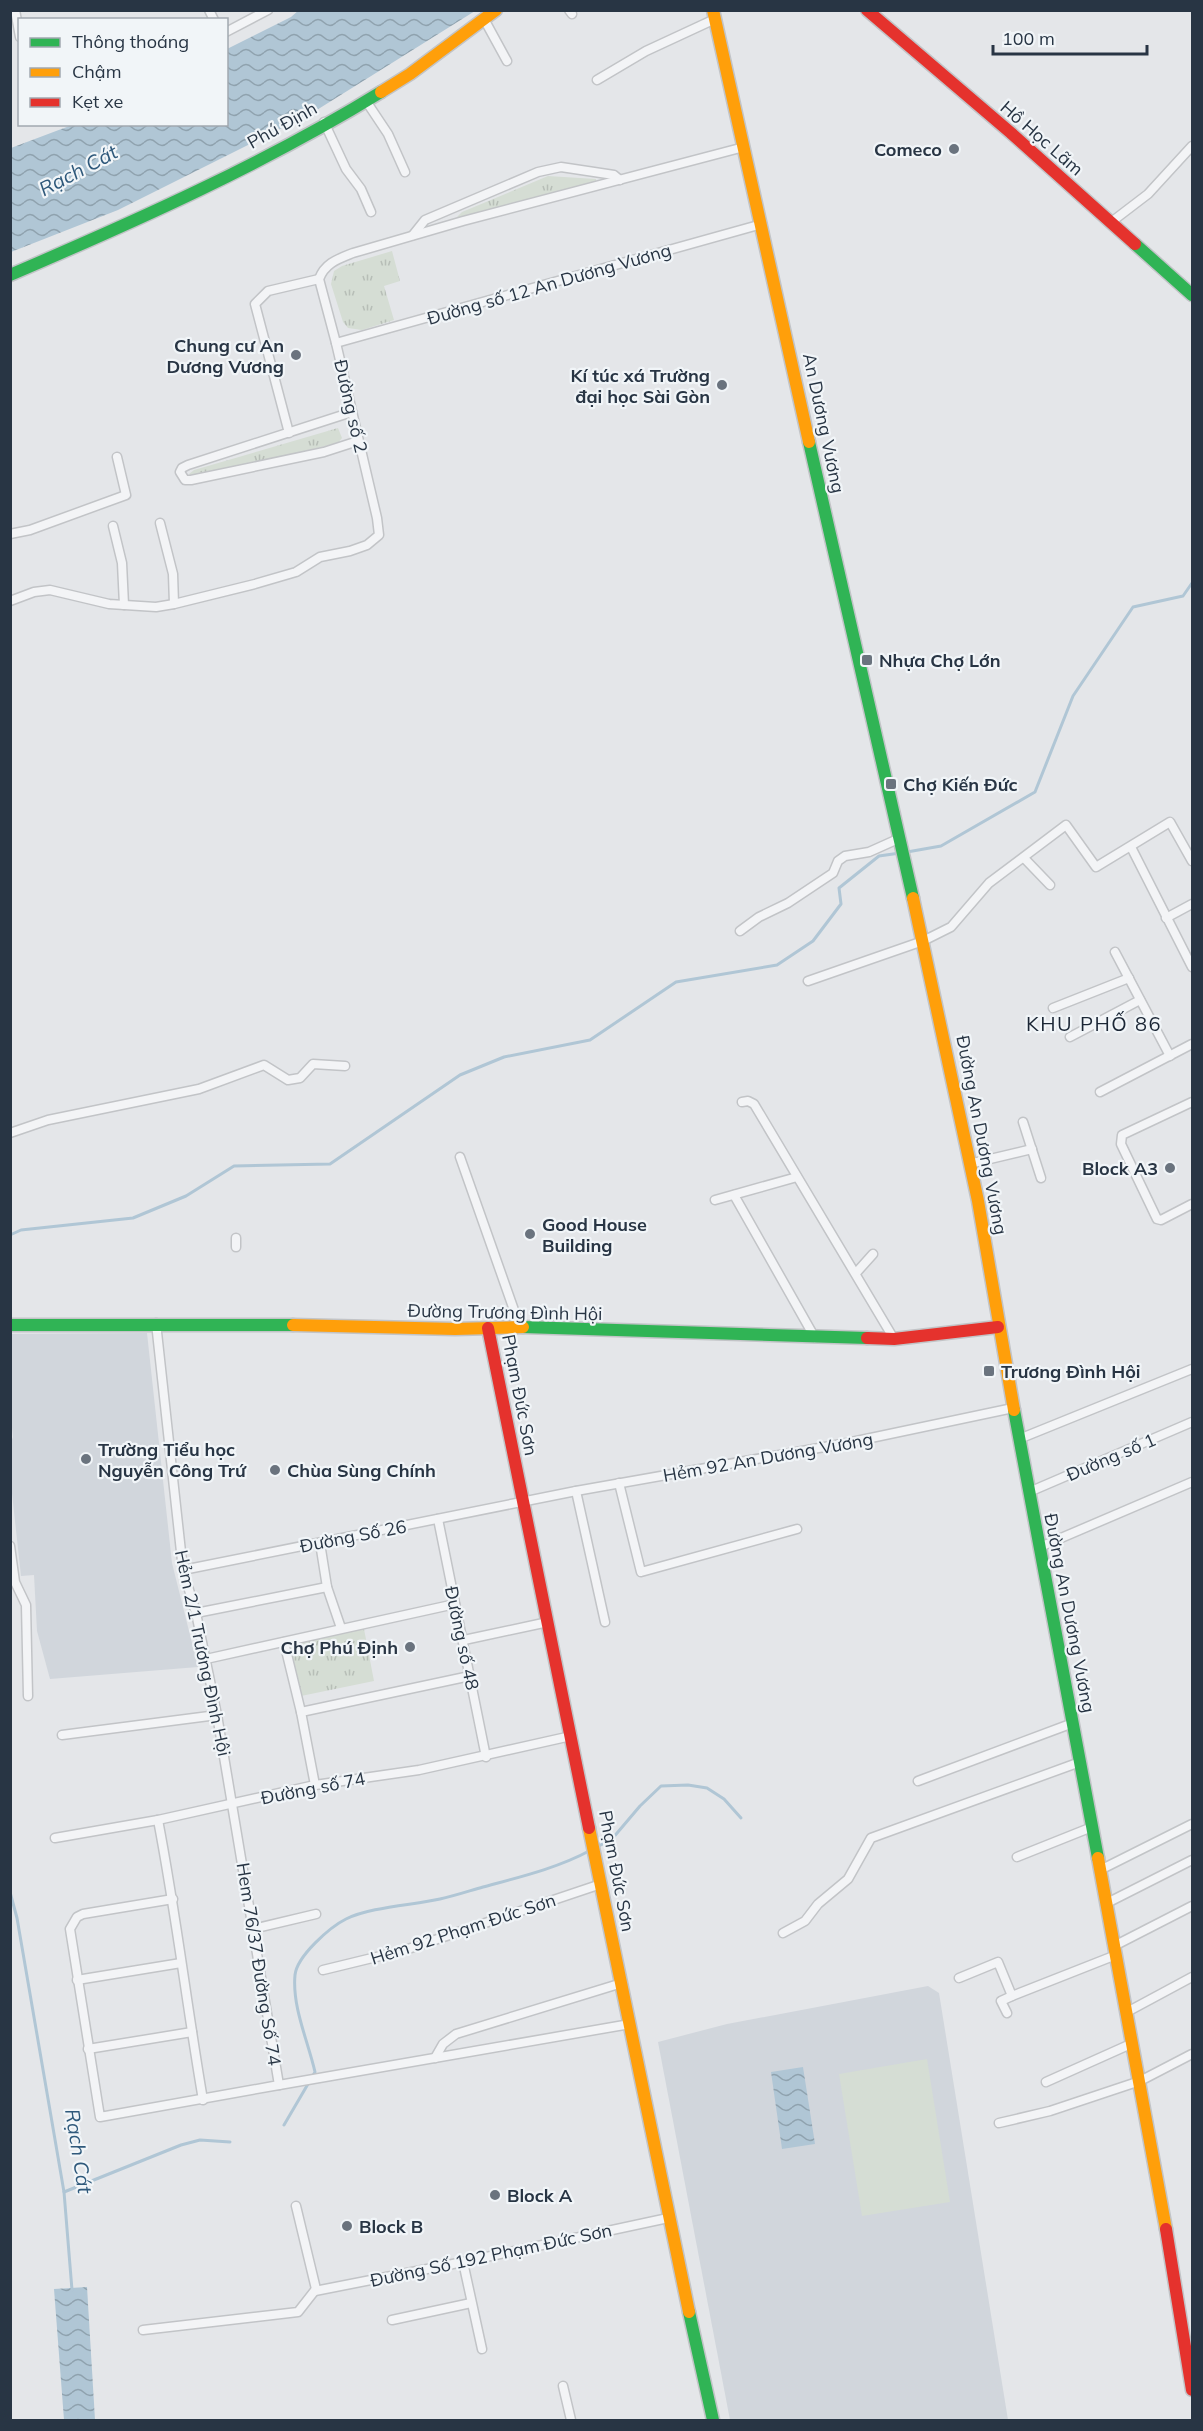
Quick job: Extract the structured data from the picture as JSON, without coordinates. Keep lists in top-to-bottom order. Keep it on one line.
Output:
{"streets":{"main road":["Phú Định","Hồ Học Lãm","An Dương Vương","Đường An Dương Vương","Đường Trương Đình Hội","Phạm Đức Sơn"],"street":["Đường số 12 An Dương Vương","Đường số 2","Hẻm 92 An Dương Vương","Đường số 1","Đường Số 26","Đường số 48","Hẻm 2/1 Trương Đình Hội","Đường số 74","Hẻm 92 Phạm Đức Sơn","Hem 76/37 Đường Số 74","Đường Số 192 Phạm Đức Sơn"]},"crossings":[["Đường số 12 An Dương Vương","Đường số 2"],["Đường số 12 An Dương Vương","An Dương Vương"],["An Dương Vương","Đường An Dương Vương"],["Đường An Dương Vương","Đường Trương Đình Hội"],["Đường An Dương Vương","Hẻm 92 An Dương Vương"],["Đường An Dương Vương","Đường số 1"],["Đường Trương Đình Hội","Phạm Đức Sơn"],["Đường Trương Đình Hội","Hẻm 2/1 Trương Đình Hội"],["Phạm Đức Sơn","Hẻm 92 An Dương Vương"],["Phạm Đức Sơn","Đường Số 26"],["Phạm Đức Sơn","Đường số 48"],["Phạm Đức Sơn","Đường số 74"],["Phạm Đức Sơn","Hẻm 92 Phạm Đức Sơn"],["Phạm Đức Sơn","Đường Số 192 Phạm Đức Sơn"],["Hẻm 92 An Dương Vương","Đường Số 26"],["Đường Số 26","Đường số 48"],["Đường Số 26","Hẻm 2/1 Trương Đình Hội"],["Đường số 48","Đường số 74"],["Hẻm 2/1 Trương Đình Hội","Đường số 74"],["Hẻm 2/1 Trương Đình Hội","Hem 76/37 Đường Số 74"],["Đường số 74","Hem 76/37 Đường Số 74"]],"districts":["KHU PHỐ 86"],"water":["Rạch Cát"],"places":{"other":["Comeco","Chung cư An Dương Vương","Kí túc xá Trường đại học Sài Gòn","Block A3","Good House Building","Trường Tiểu học Nguyễn Công Trứ","Chùa Sùng Chính","Chợ Phú Định","Block A","Block B"],"transit":["Nhựa Chợ Lớn","Chợ Kiến Đức","Trương Đình Hội"]},"legend":["Thông thoáng","Chậm","Kẹt xe"],"scale_bar":"100 m"}
